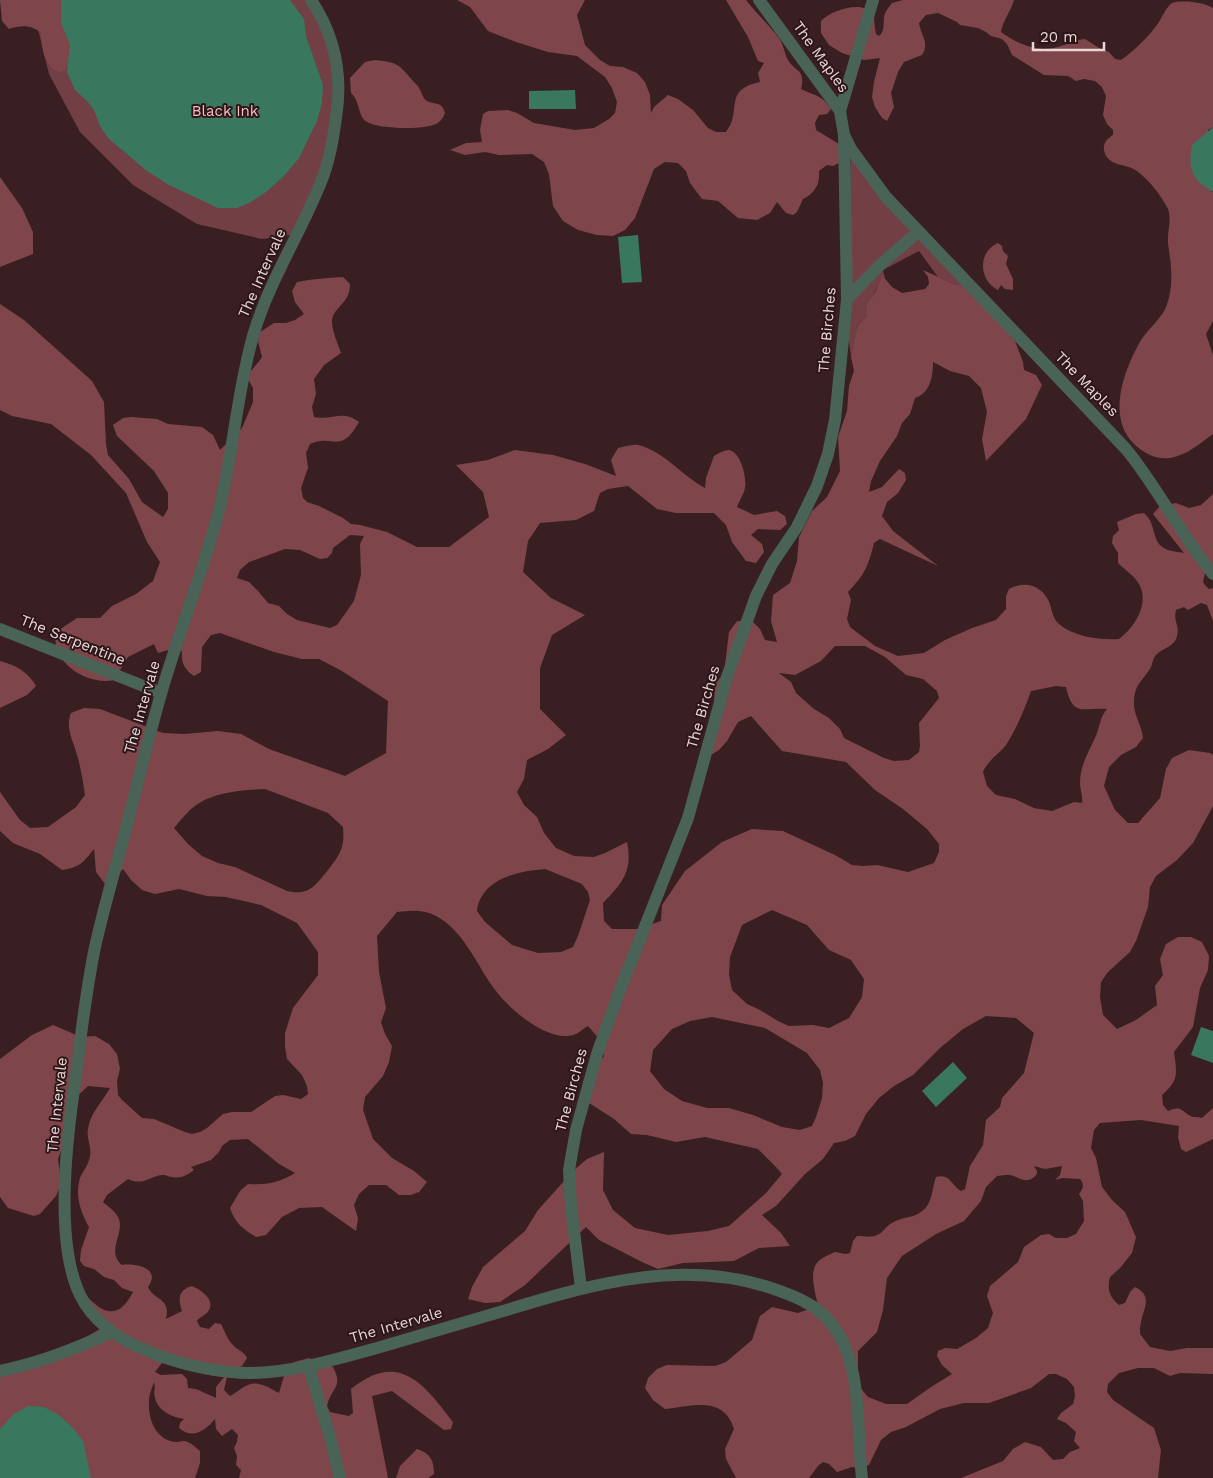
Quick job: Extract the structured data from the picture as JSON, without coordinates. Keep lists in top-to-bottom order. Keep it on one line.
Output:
{"streets":{"street":["The Maples","The Intervale","The Birches","The Serpentine"]},"crossings":[["The Maples","The Birches"],["The Intervale","The Birches"],["The Intervale","The Serpentine"]],"parks":["Black Ink"],"scale_bar":"20 m"}
